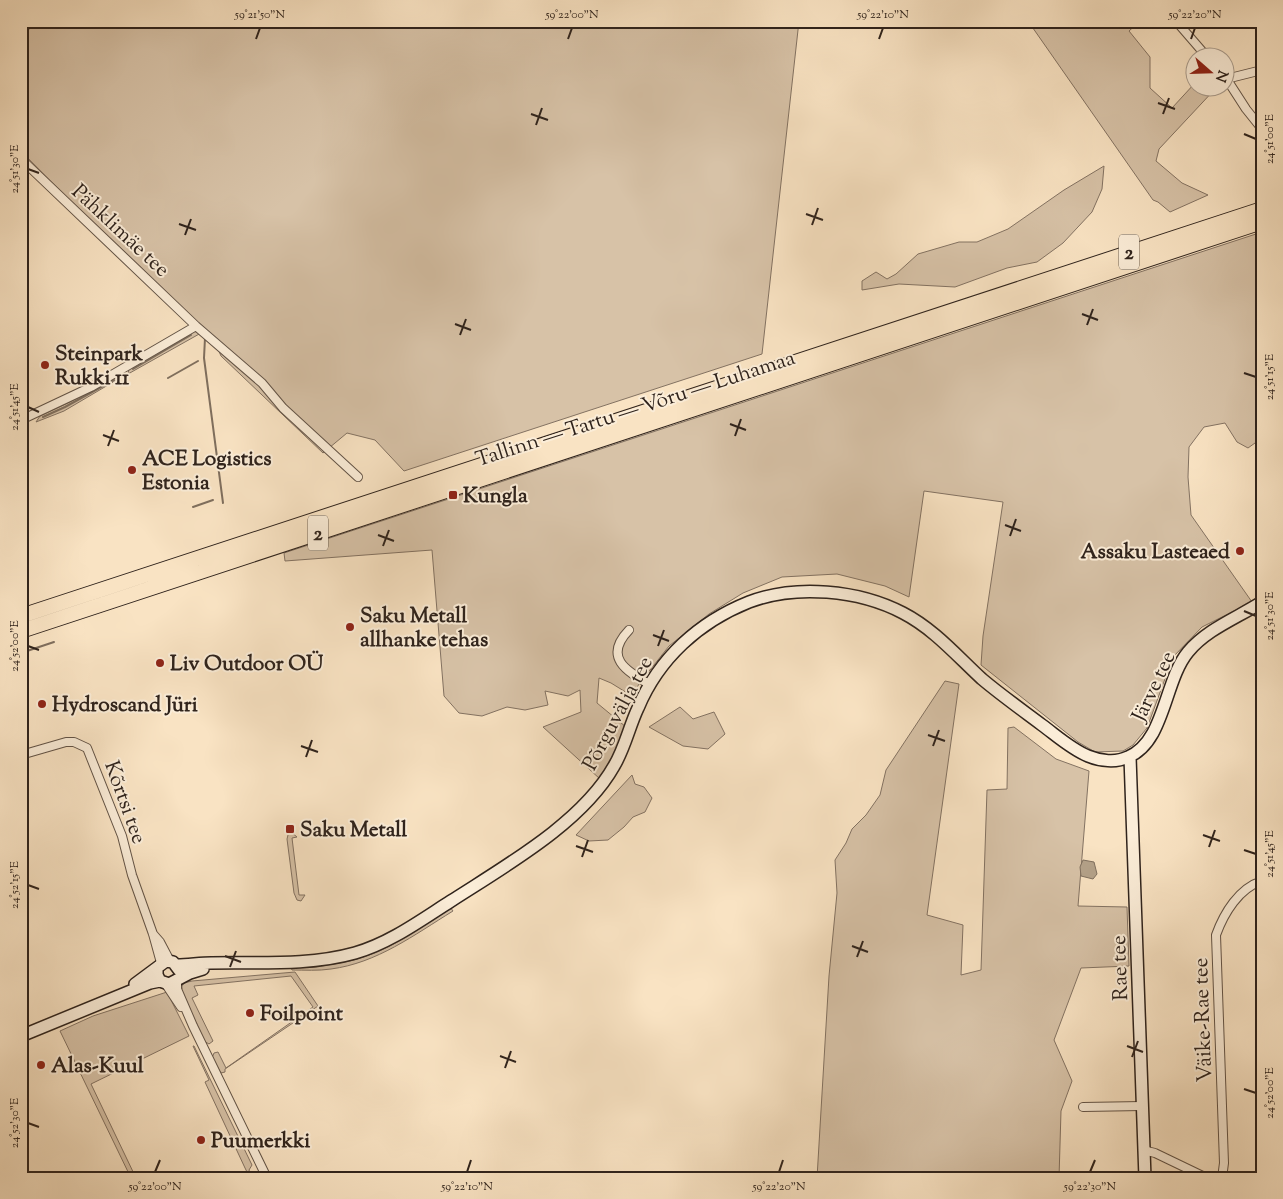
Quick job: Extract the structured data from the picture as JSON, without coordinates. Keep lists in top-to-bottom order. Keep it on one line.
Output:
{"streets":{"highway":["2","Tallinn — Tartu — Võru — Luhamaa"],"street":["Pähklimäe tee","Järve tee","Põrguvälja tee","Kõrtsi tee","Rae tee","Väike-Rae tee"]},"crossings":[["Järve tee","Põrguvälja tee"],["Järve tee","Rae tee"],["Põrguvälja tee","Kõrtsi tee"],["Põrguvälja tee","Rae tee"]],"places":{"other":["Steinpark Rukki 11","ACE Logistics Estonia","Assaku Lasteaed","Saku Metall allhanke tehas","Liv Outdoor OÜ","Hydroscand Jüri","Foilpoint","Alas-Kuul","Puumerkki"],"transit":["Kungla","Saku Metall"]},"north":"right","coordinates":["59°21'50\"N","59°22'00\"N","59°22'10\"N","59°22'20\"N","24°51'00\"E","24°51'30\"E","24°51'15\"E","24°51'45\"E","24°52'00\"E","24°52'15\"E","24°52'30\"E","59°22'30\"N"]}
